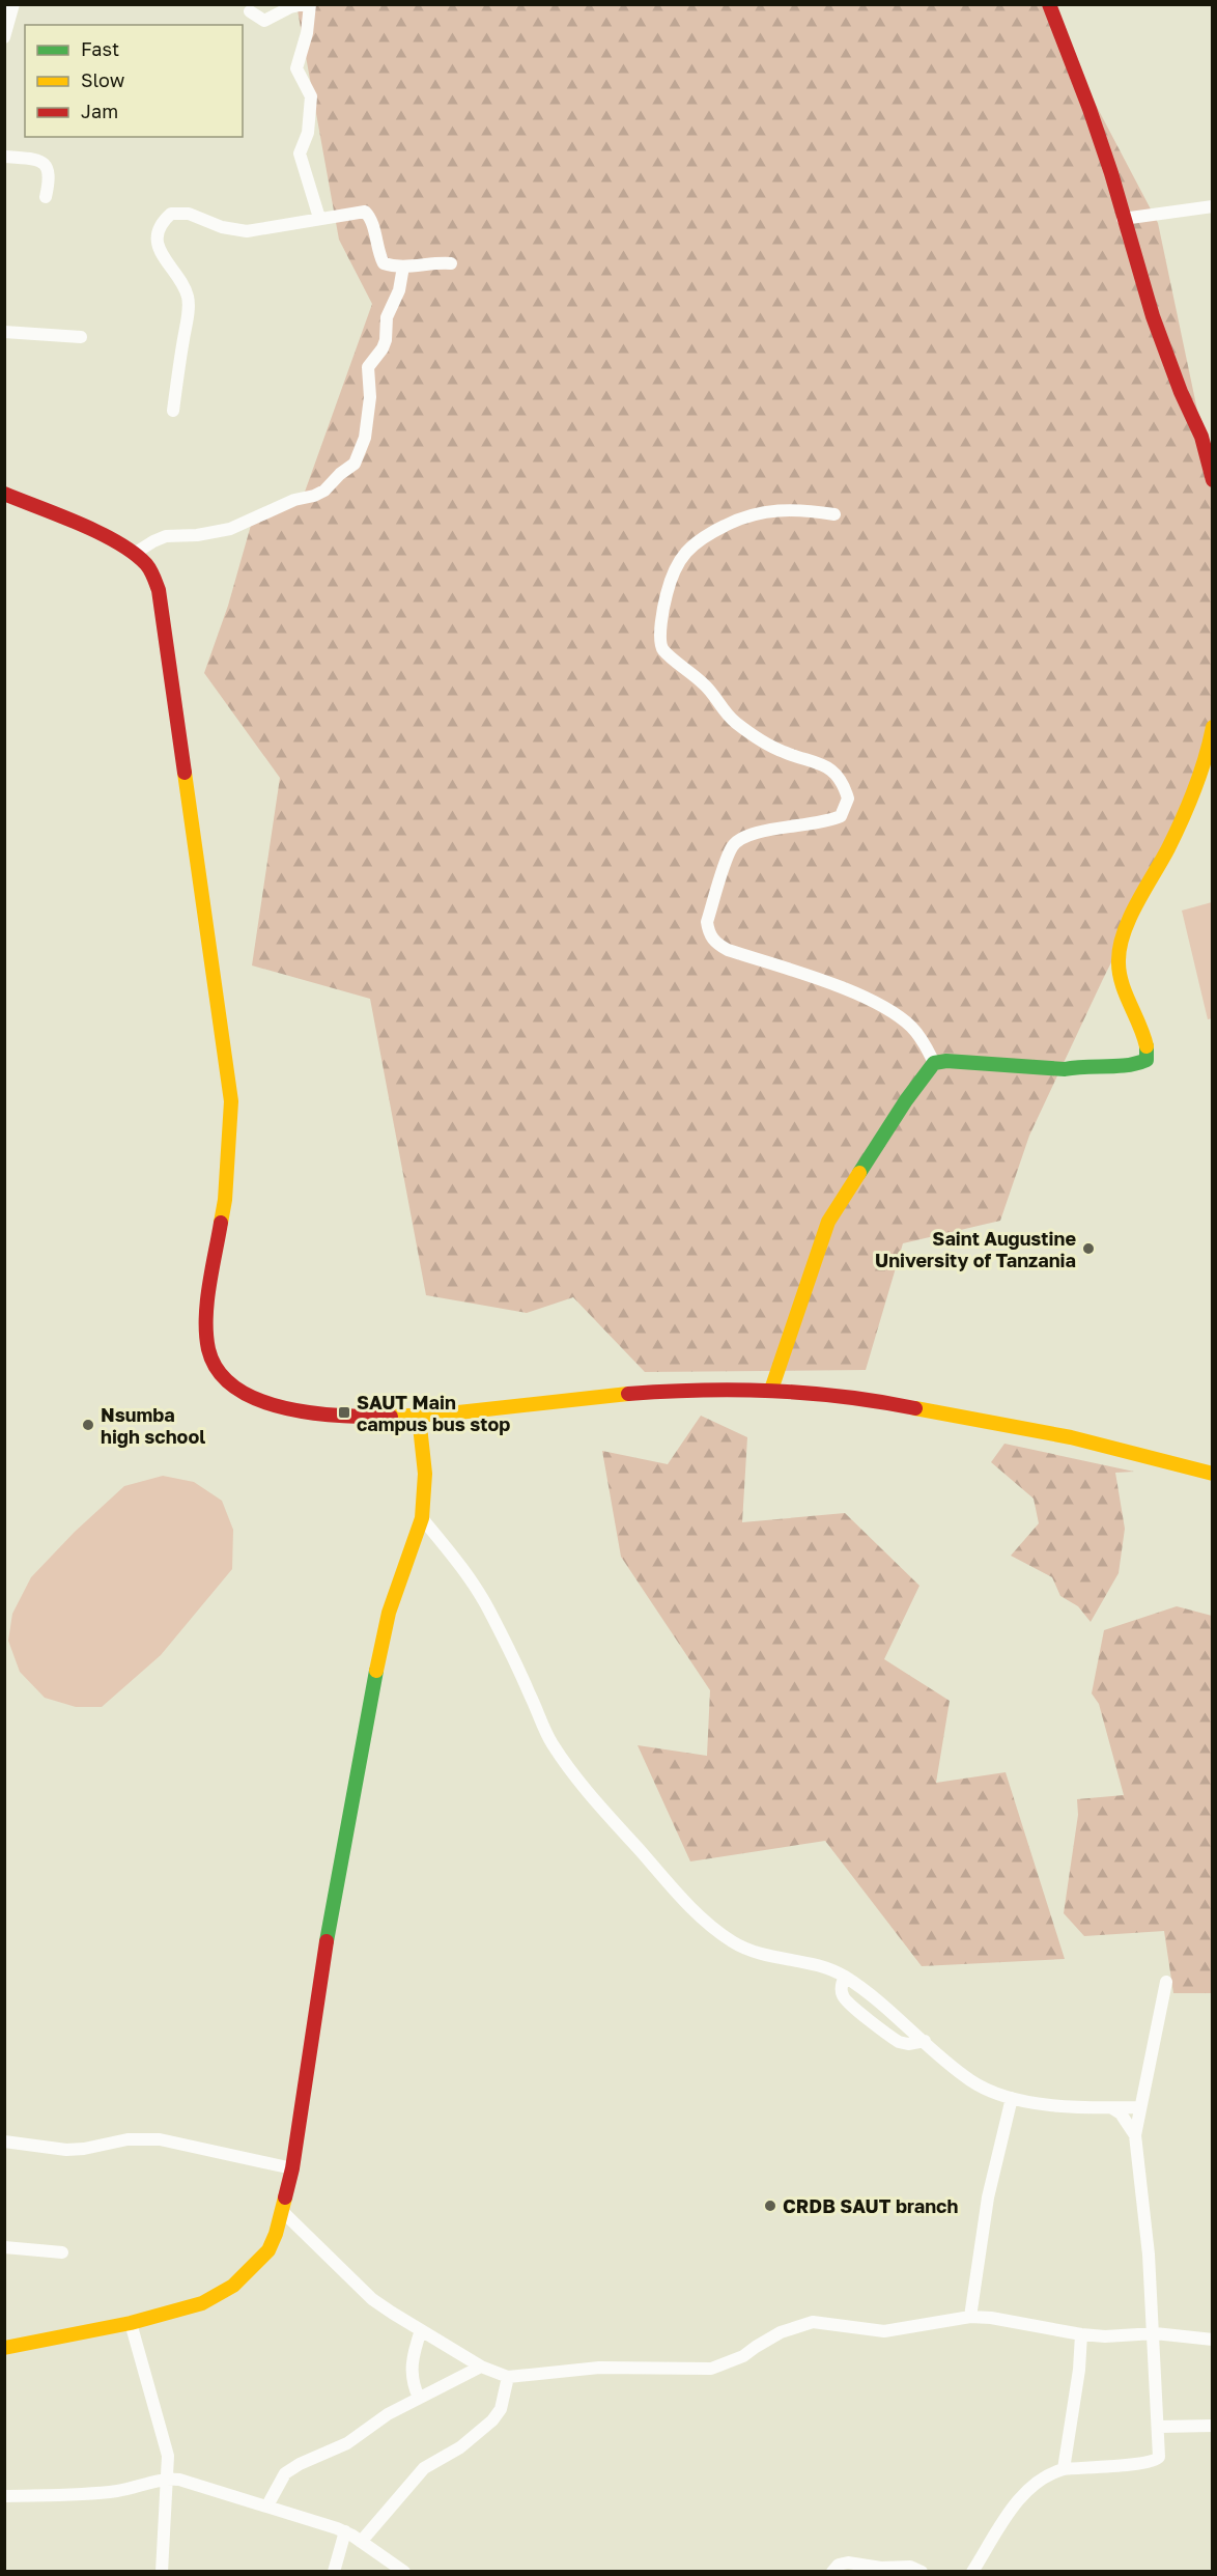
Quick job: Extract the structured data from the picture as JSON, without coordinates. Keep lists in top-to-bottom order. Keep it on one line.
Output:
{"places":{"other":["Saint Augustine University of Tanzania","Nsumba high school","CRDB SAUT branch"],"transit":["SAUT Main campus bus stop"]},"legend":["Fast","Slow","Jam"]}
